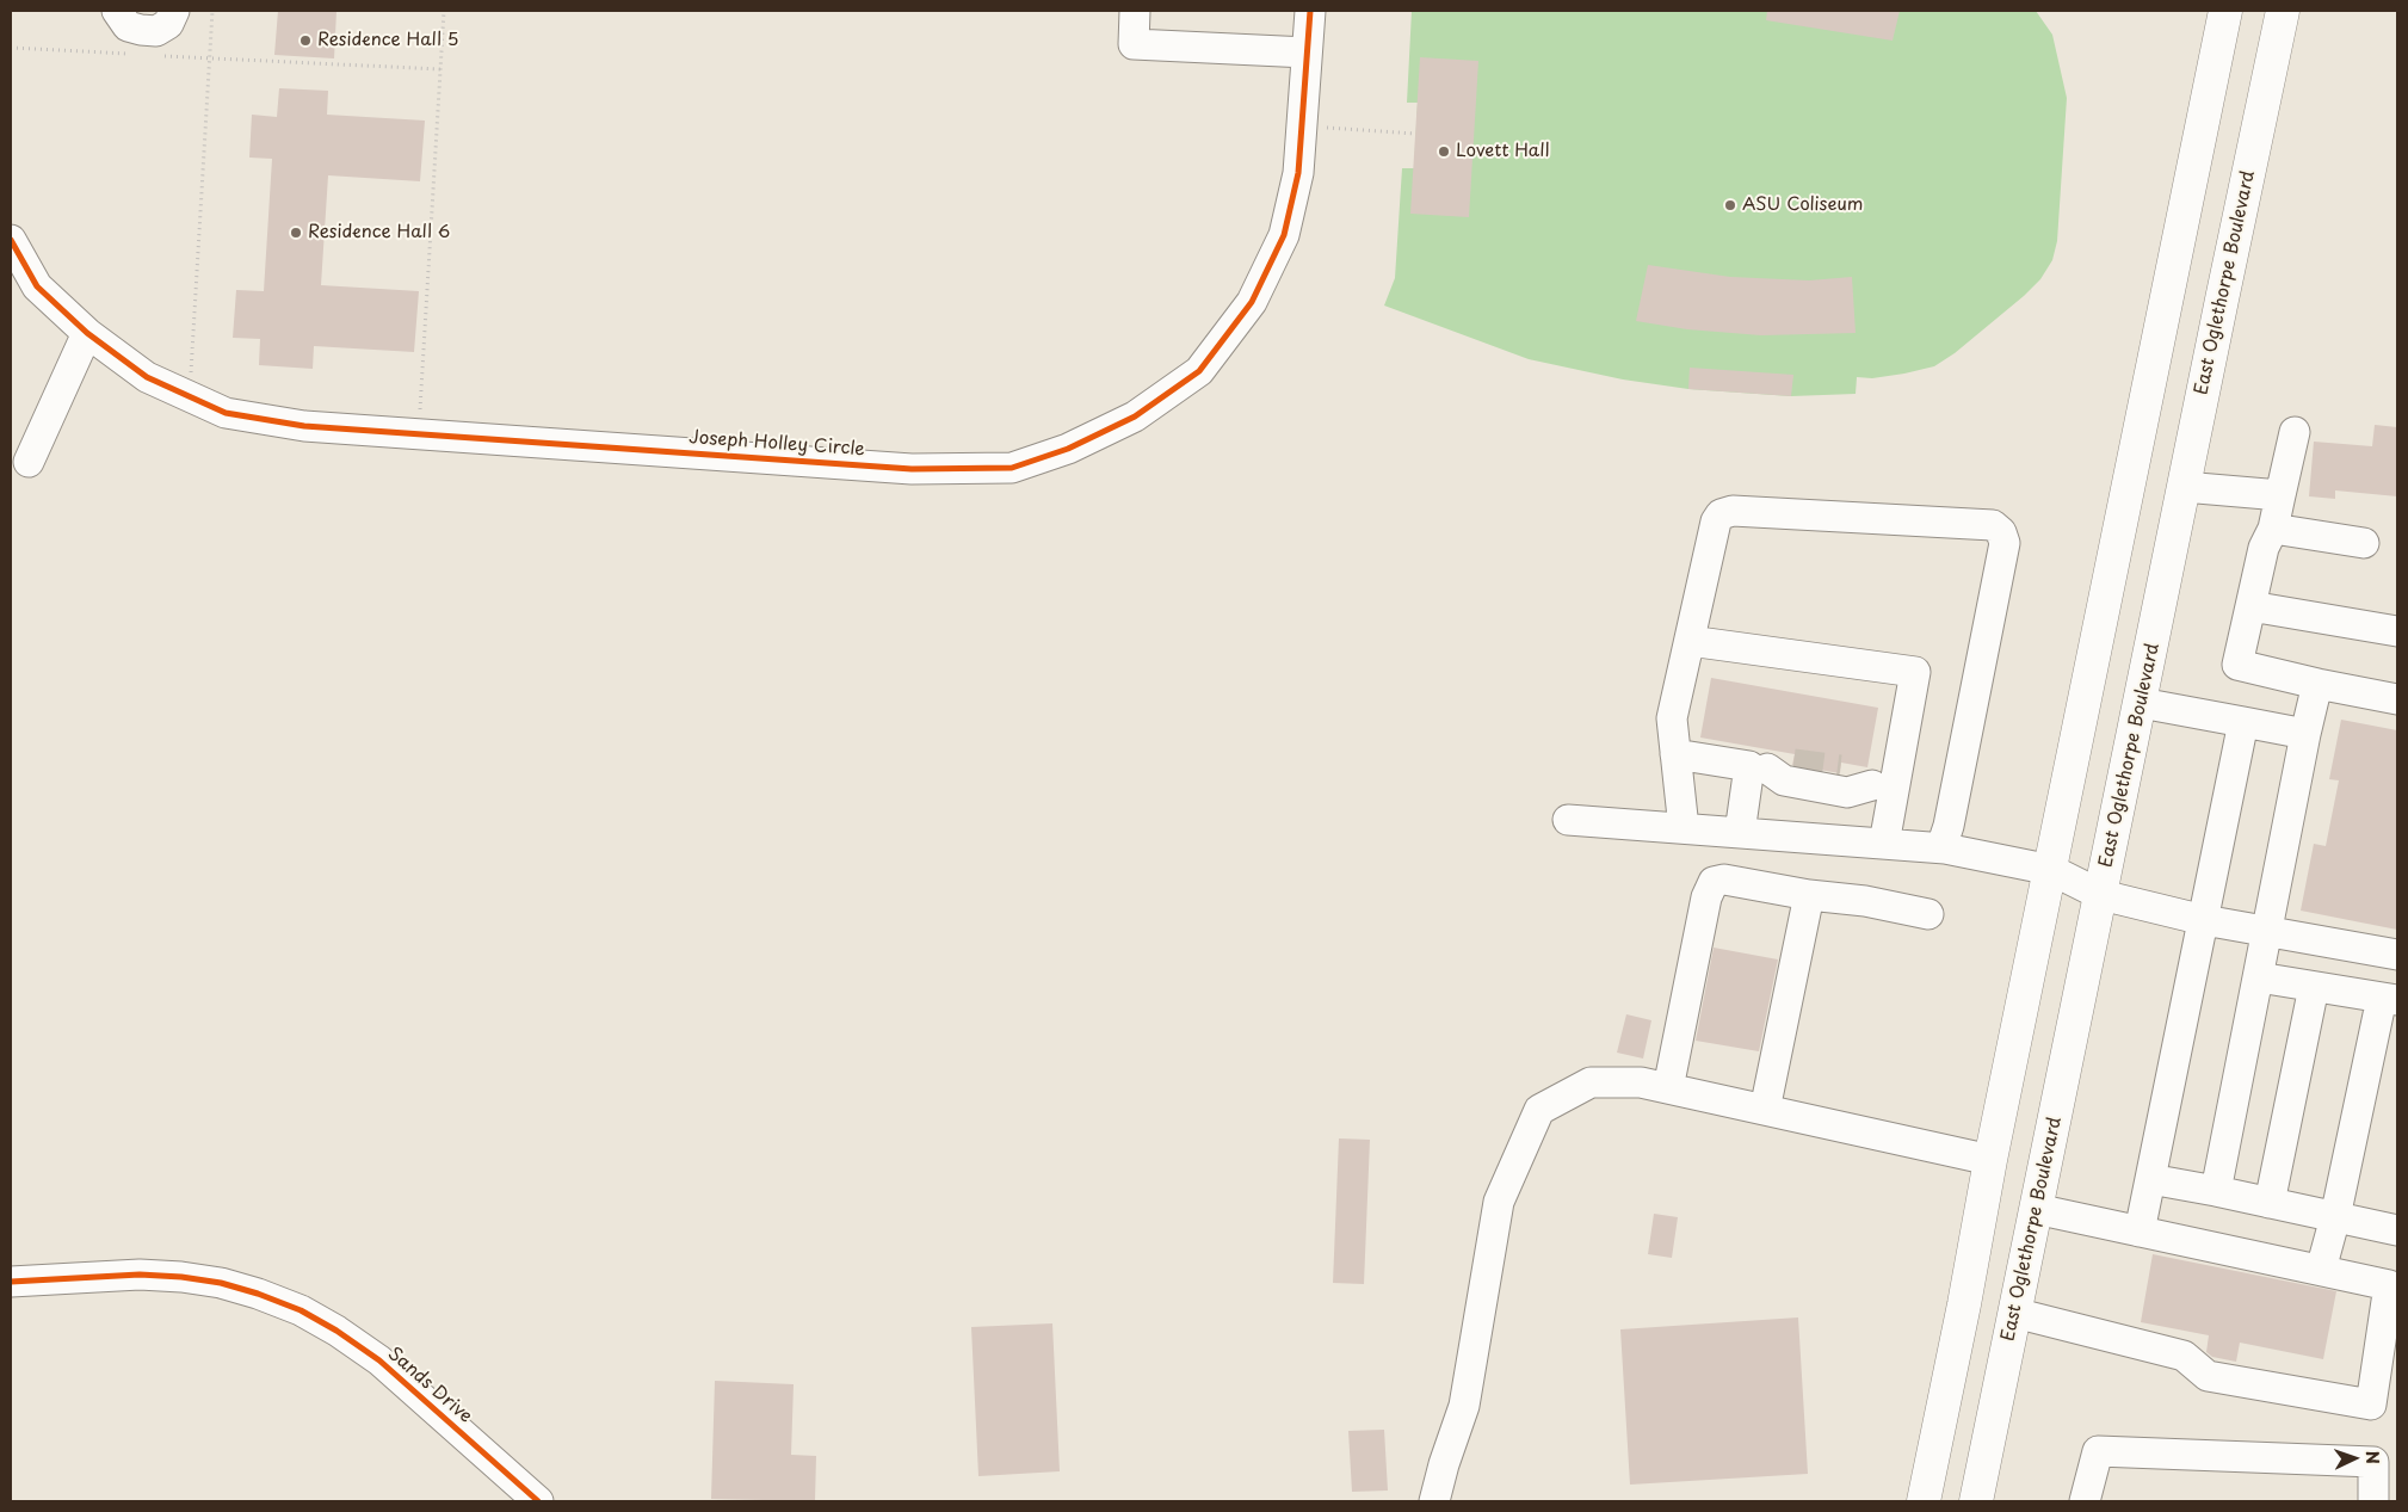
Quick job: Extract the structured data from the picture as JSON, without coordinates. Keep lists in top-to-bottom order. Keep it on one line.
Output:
{"streets":{"main road":["East Oglethorpe Boulevard"],"street":["Joseph Holley Circle","Sands Drive"]},"places":["Residence Hall 5","Lovett Hall","ASU Coliseum","Residence Hall 6"],"north":"right"}
